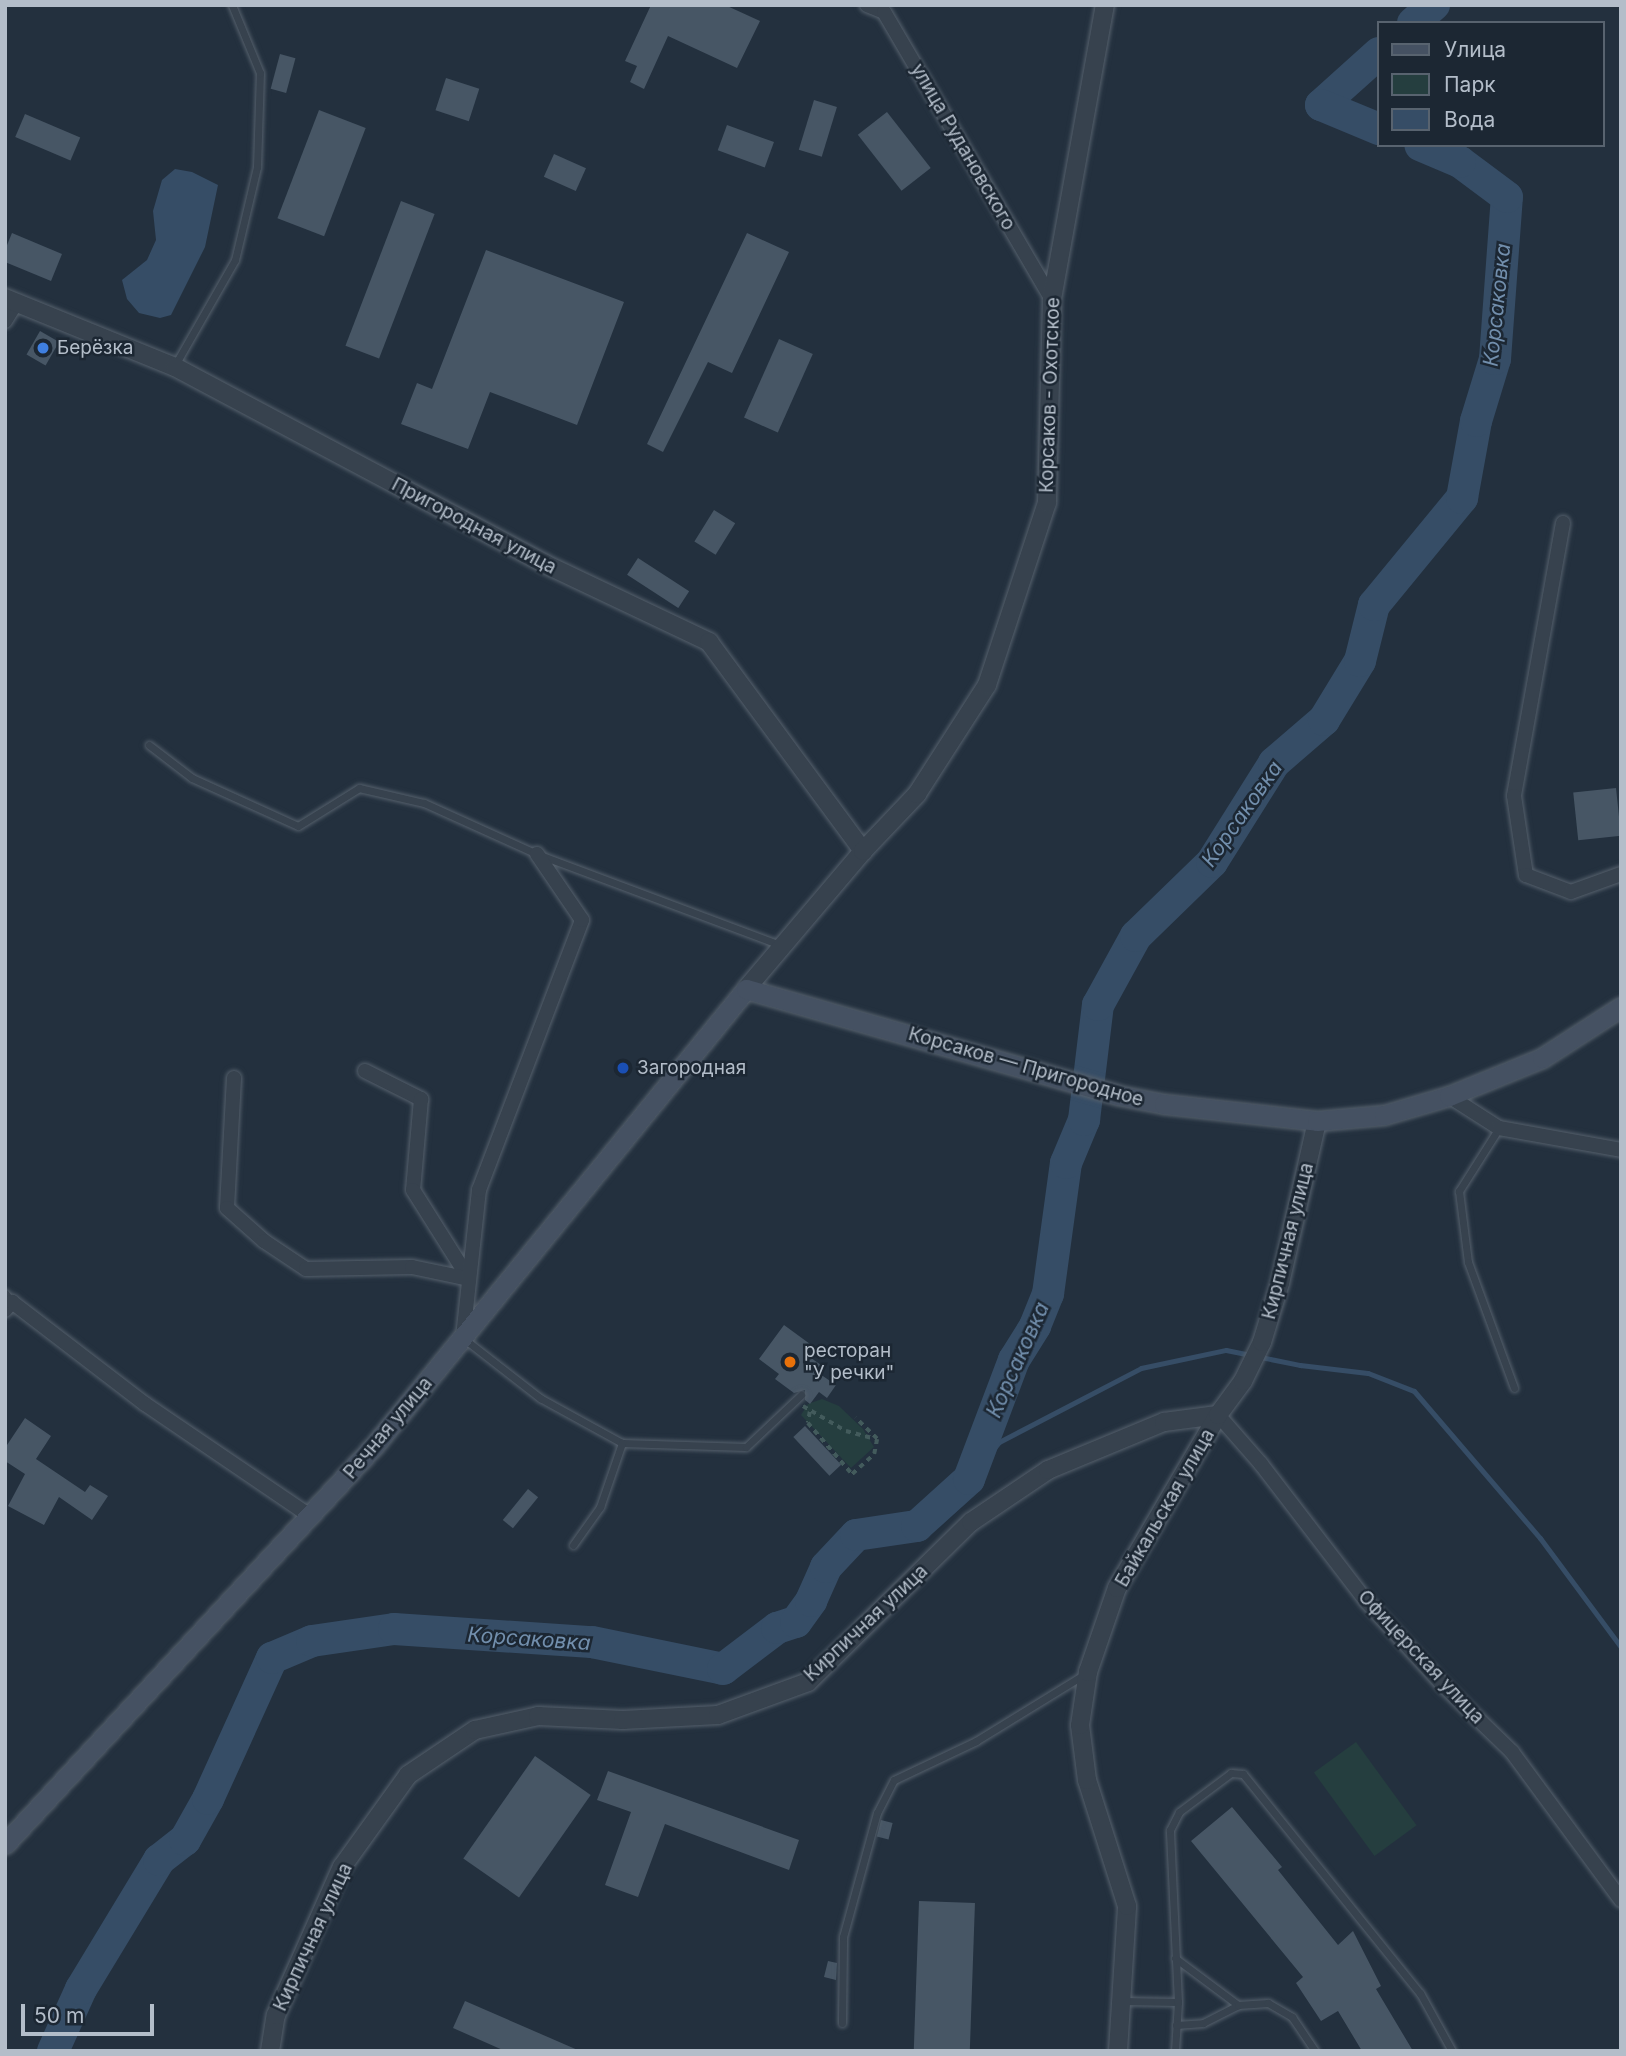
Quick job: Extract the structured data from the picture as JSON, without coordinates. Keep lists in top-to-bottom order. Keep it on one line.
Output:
{"streets":{"main road":["Корсаков — Пригородное","Речная улица"],"street":["улица Рудановского","Корсаков - Охотское","Пригородная улица","Кирпичная улица","Байкальская улица","Офицерская улица"]},"crossings":[["улица Рудановского","Корсаков - Охотское"],["Корсаков - Охотское","Пригородная улица"],["Корсаков - Охотское","Корсаков — Пригородное"],["Корсаков - Охотское","Речная улица"],["Корсаков — Пригородное","Кирпичная улица"],["Корсаков — Пригородное","Речная улица"],["Кирпичная улица","Байкальская улица"],["Кирпичная улица","Офицерская улица"],["Байкальская улица","Офицерская улица"]],"water":["Корсаковка"],"places":["Берёзка","Загородная","ресторан \"У речки\""],"legend":["Улица","Парк","Вода"],"scale_bar":"50 m"}
